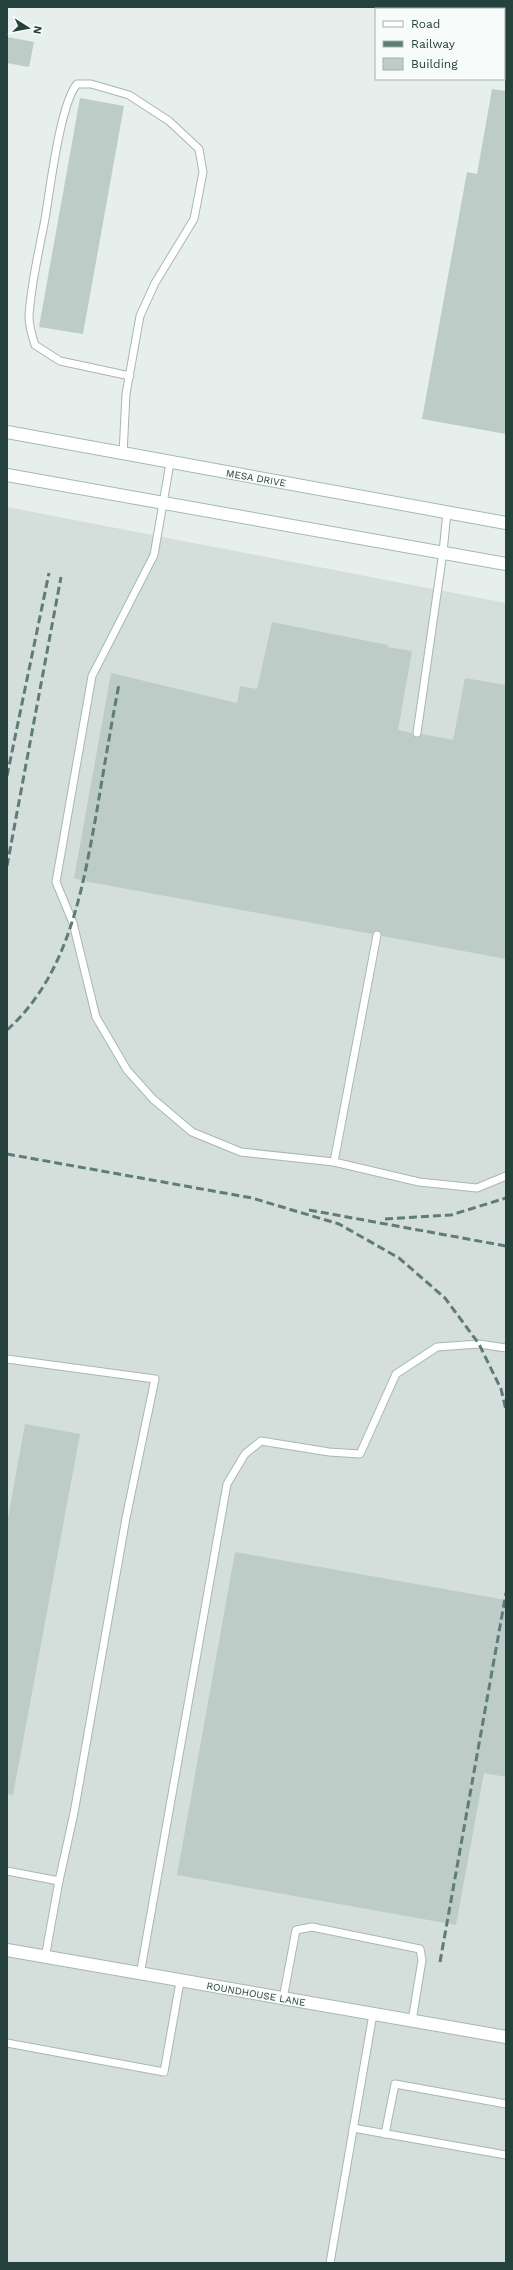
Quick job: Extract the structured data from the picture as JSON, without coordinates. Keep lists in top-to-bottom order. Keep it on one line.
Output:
{"streets":{"main road":["MESA DRIVE","ROUNDHOUSE LANE"]},"legend":["Road","Railway","Building"],"north":"right"}
